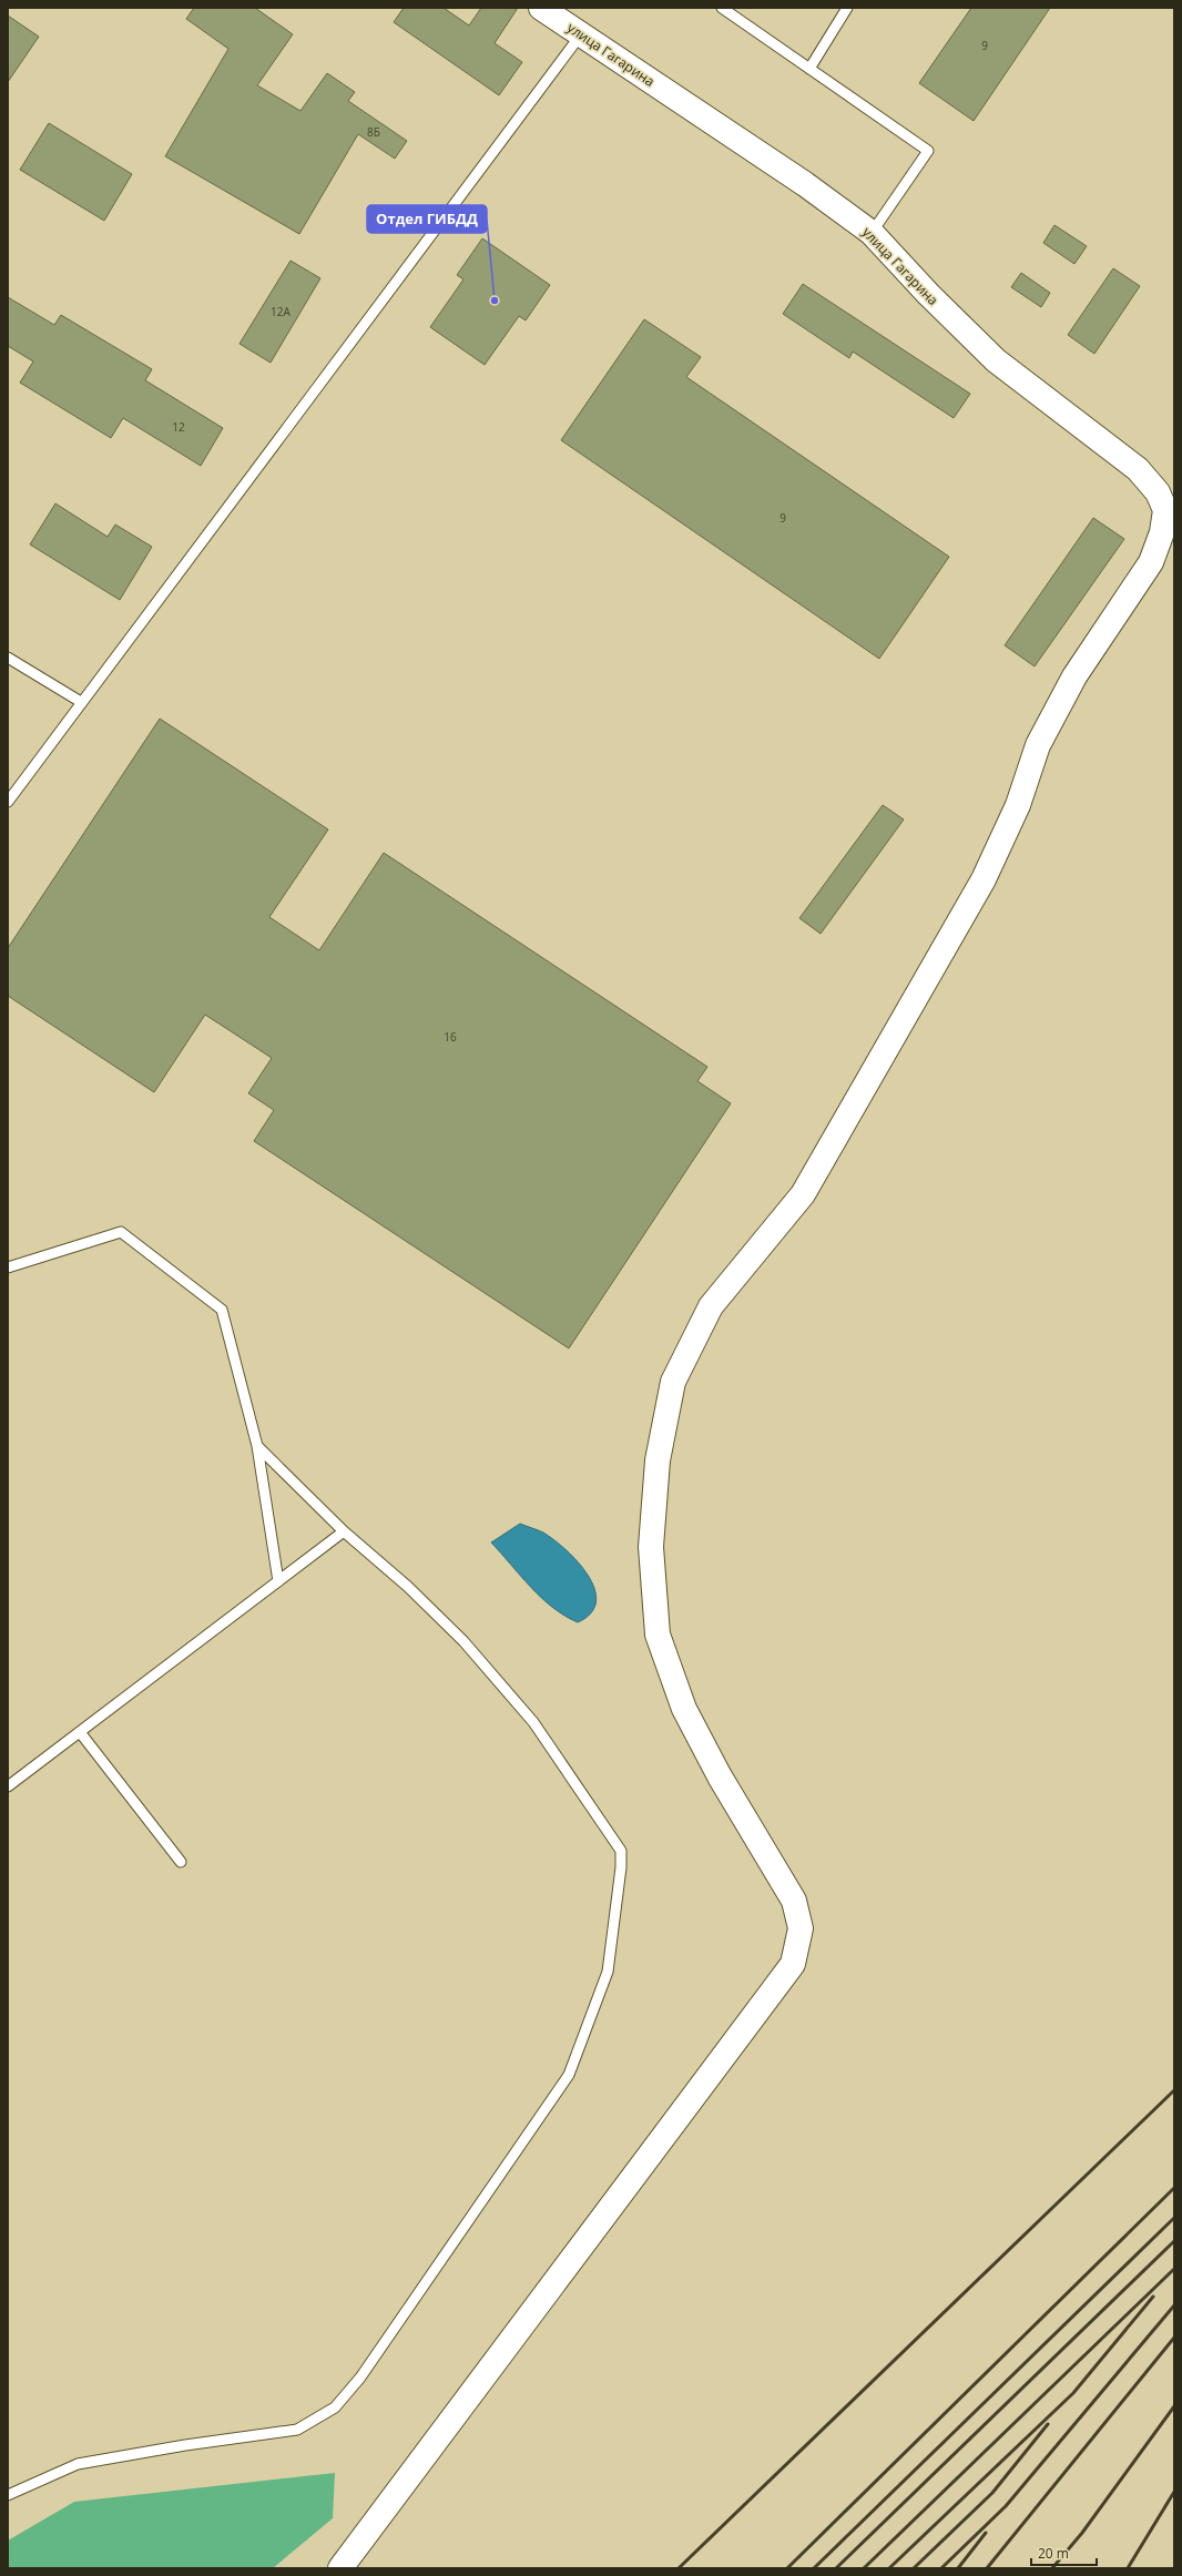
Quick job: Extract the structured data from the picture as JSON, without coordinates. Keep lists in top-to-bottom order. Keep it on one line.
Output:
{"streets":{"street":["улица Гагарина"]},"places":["Отдел ГИБДД"],"house_numbers":["9","8Б","12А","12","9","16"],"scale_bar":"20 m"}
